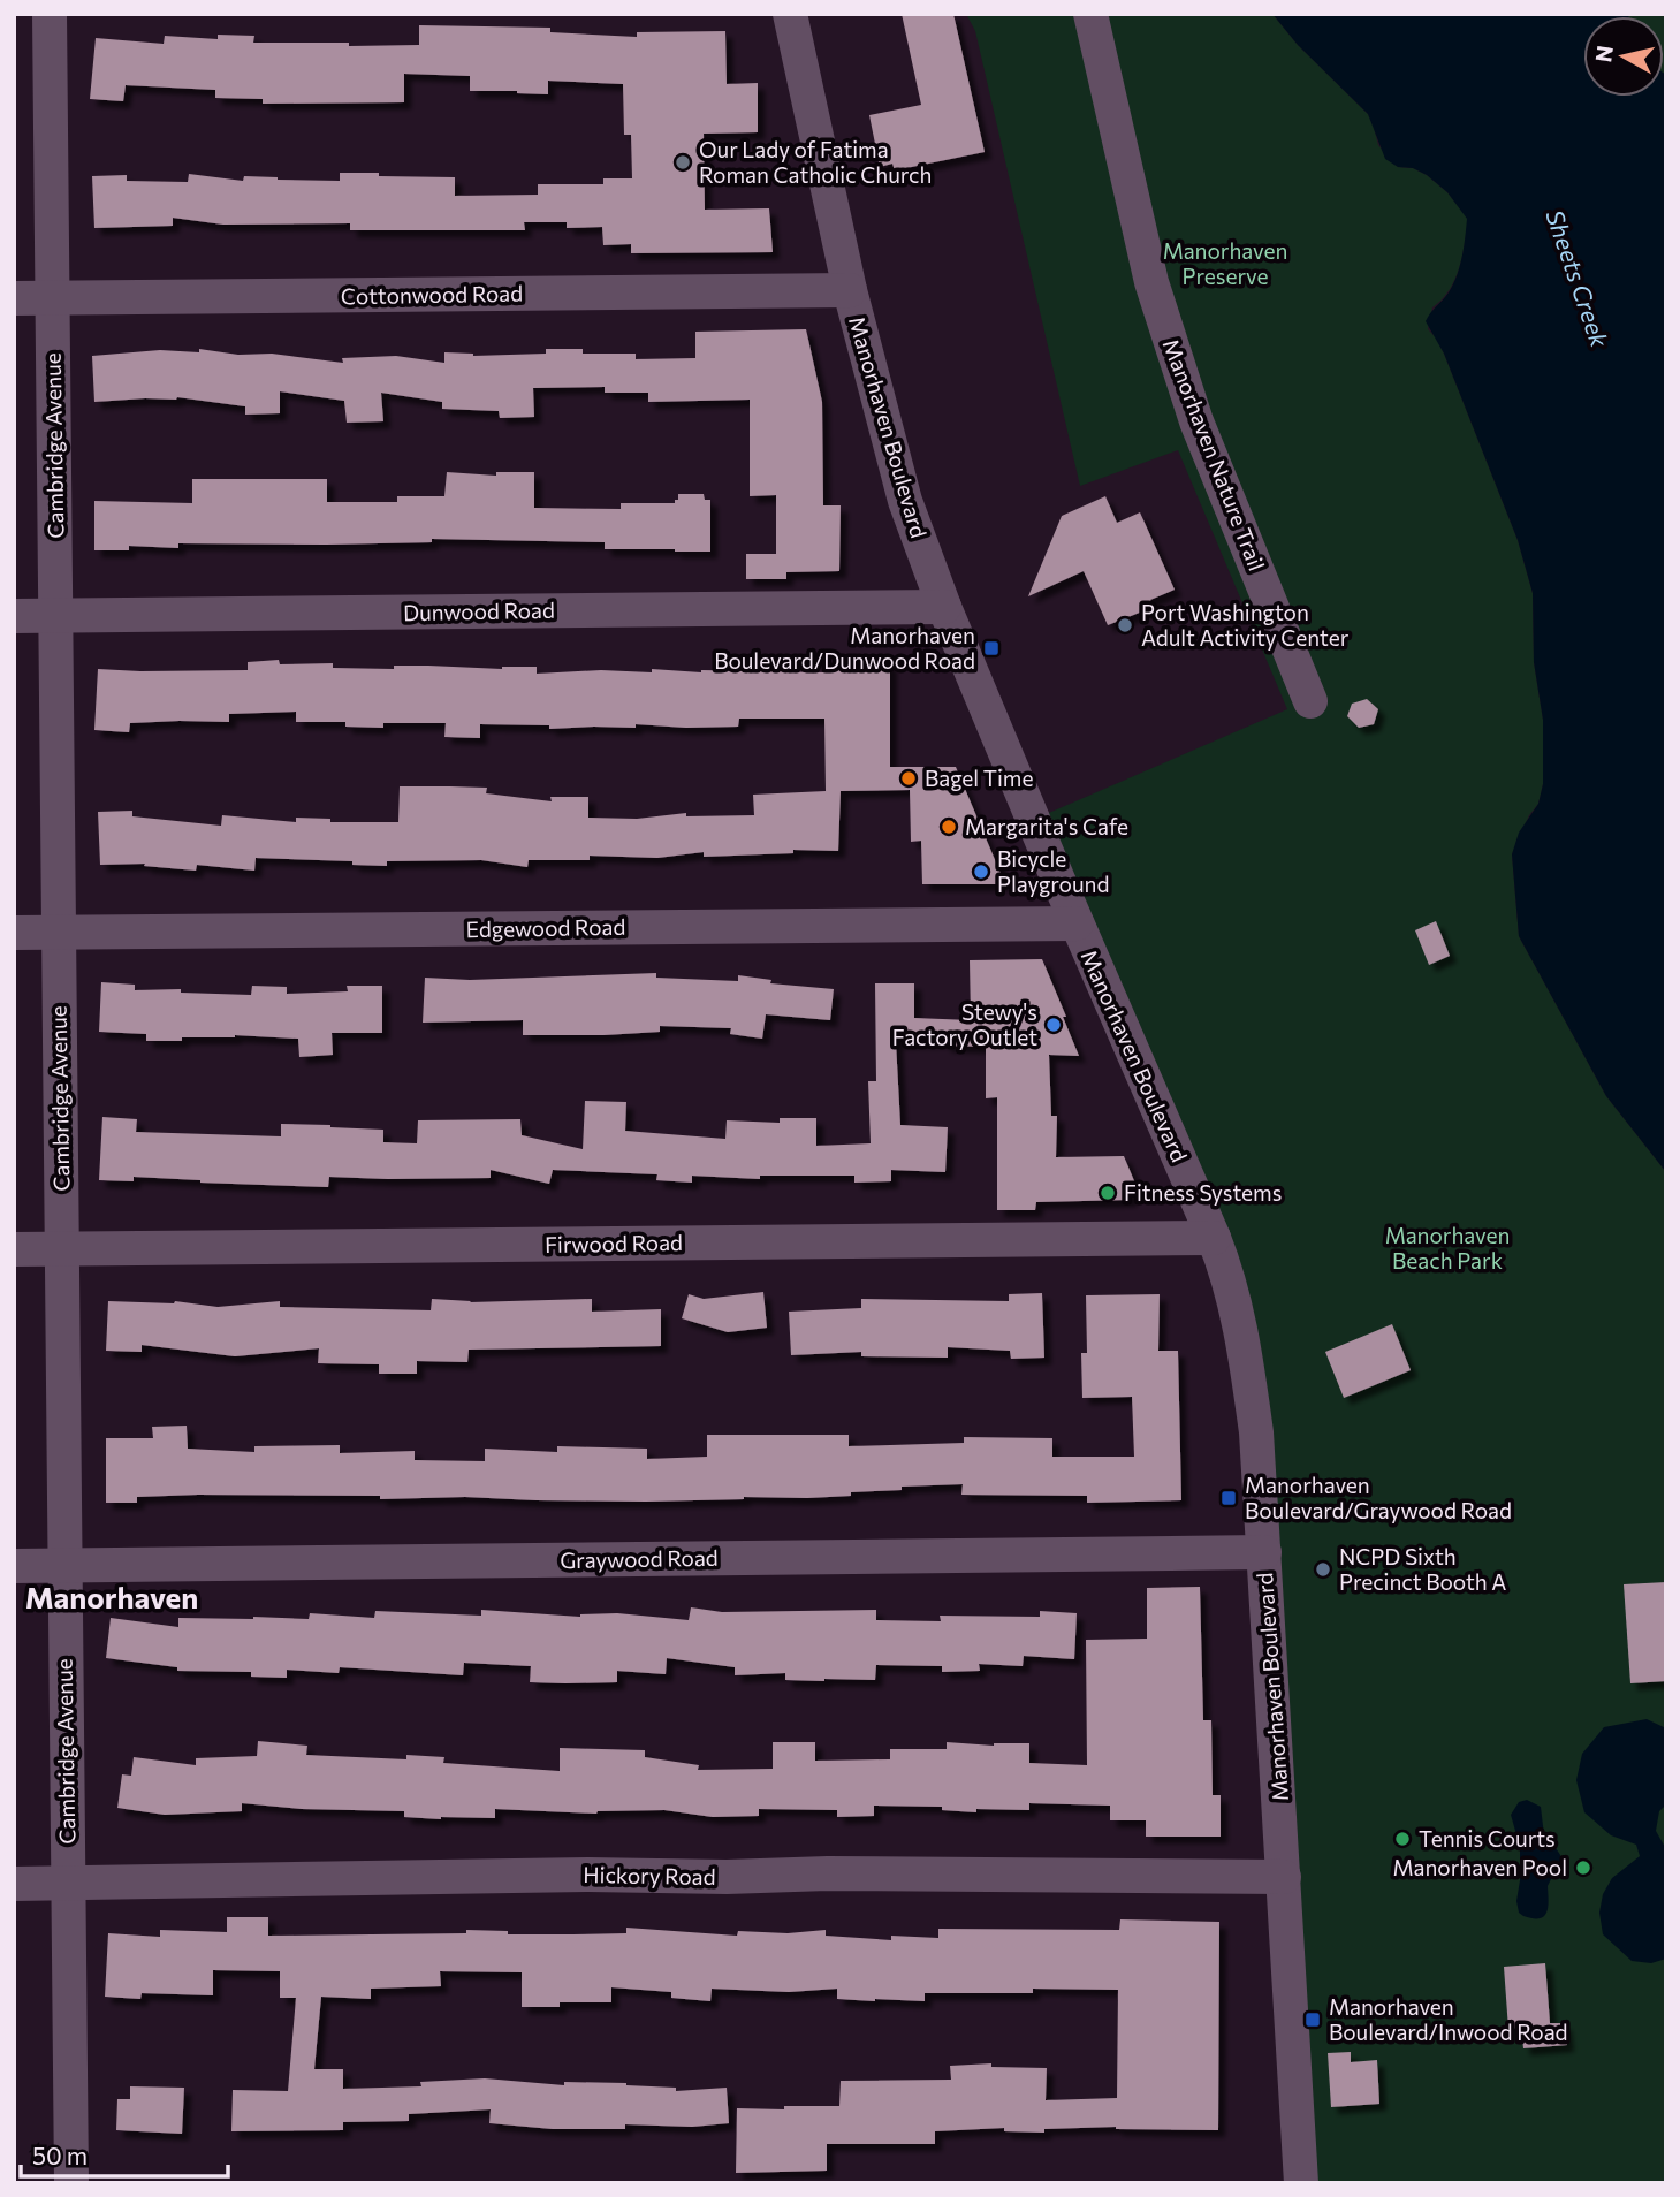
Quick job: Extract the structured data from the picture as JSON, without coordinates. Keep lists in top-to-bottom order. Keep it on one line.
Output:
{"streets":{"street":["Cottonwood Road","Manorhaven Boulevard","Cambridge Avenue","Manorhaven Nature Trail","Dunwood Road","Edgewood Road","Firwood Road","Graywood Road","Hickory Road"]},"crossings":[["Cottonwood Road","Manorhaven Boulevard"],["Cottonwood Road","Cambridge Avenue"],["Manorhaven Boulevard","Dunwood Road"],["Manorhaven Boulevard","Edgewood Road"],["Manorhaven Boulevard","Firwood Road"],["Manorhaven Boulevard","Graywood Road"],["Manorhaven Boulevard","Hickory Road"],["Cambridge Avenue","Dunwood Road"],["Cambridge Avenue","Edgewood Road"],["Cambridge Avenue","Firwood Road"],["Cambridge Avenue","Graywood Road"],["Cambridge Avenue","Hickory Road"]],"districts":["Manorhaven"],"water":["Sheets Creek"],"parks":["Manorhaven Preserve","Manorhaven Beach Park"],"places":{"other":["Our Lady of Fatima Roman Catholic Church","Port Washington Adult Activity Center","Bagel Time","Margarita's Cafe","Bicycle Playground","Stewy's Factory Outlet","Fitness Systems","NCPD Sixth Precinct Booth A","Tennis Courts","Manorhaven Pool"],"transit":["Manorhaven Boulevard/Dunwood Road","Manorhaven Boulevard/Graywood Road","Manorhaven Boulevard/Inwood Road"]},"scale_bar":"50 m","north":"left"}
